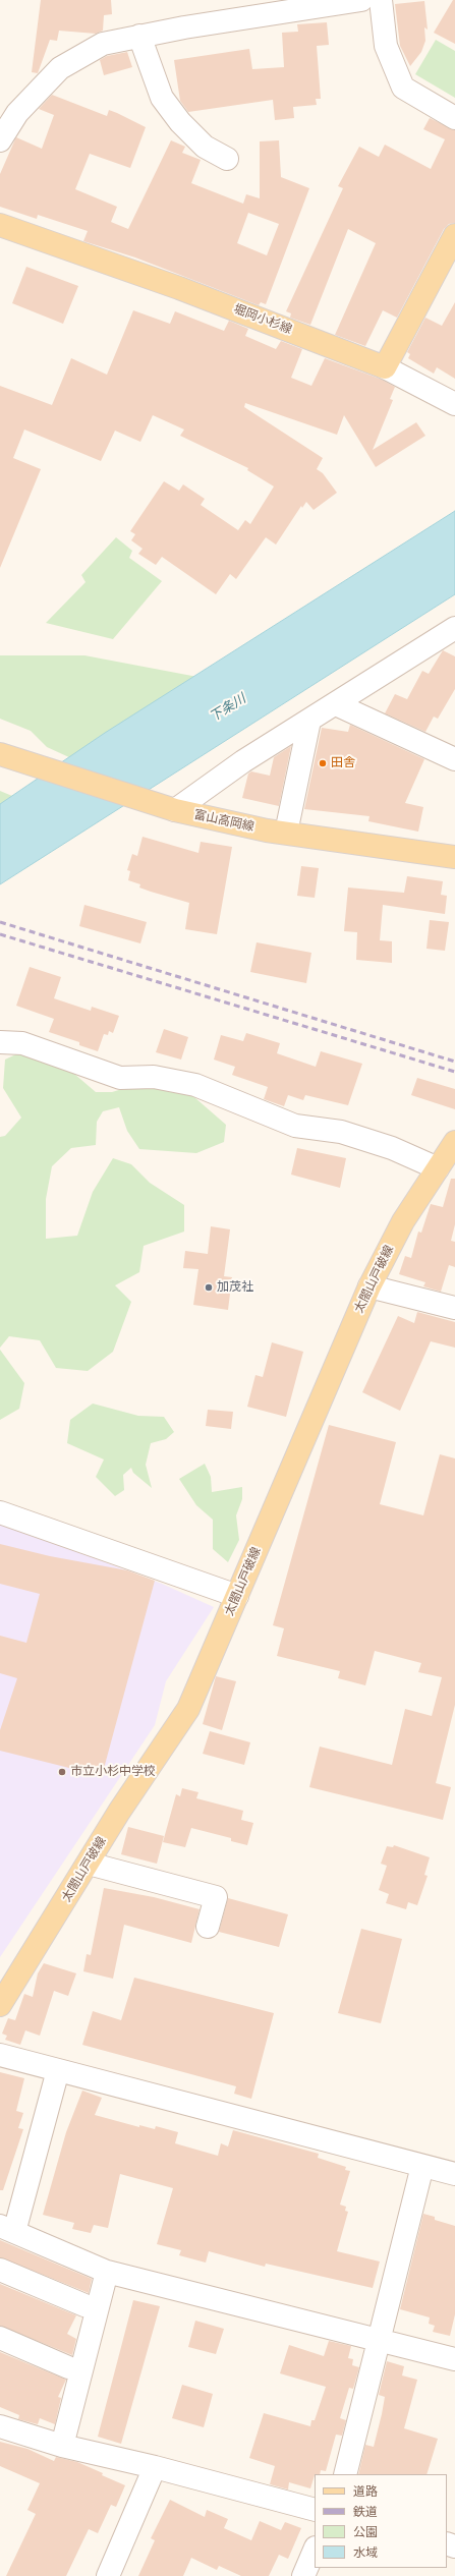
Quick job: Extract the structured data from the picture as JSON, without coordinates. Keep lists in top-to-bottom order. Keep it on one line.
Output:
{"streets":{"main road":["堀岡小杉線","富山高岡線","太閤山戸破線"]},"water":["下条川"],"places":["田舎","加茂社","市立小杉中学校"],"legend":["道路","鉄道","公園","水域"]}
